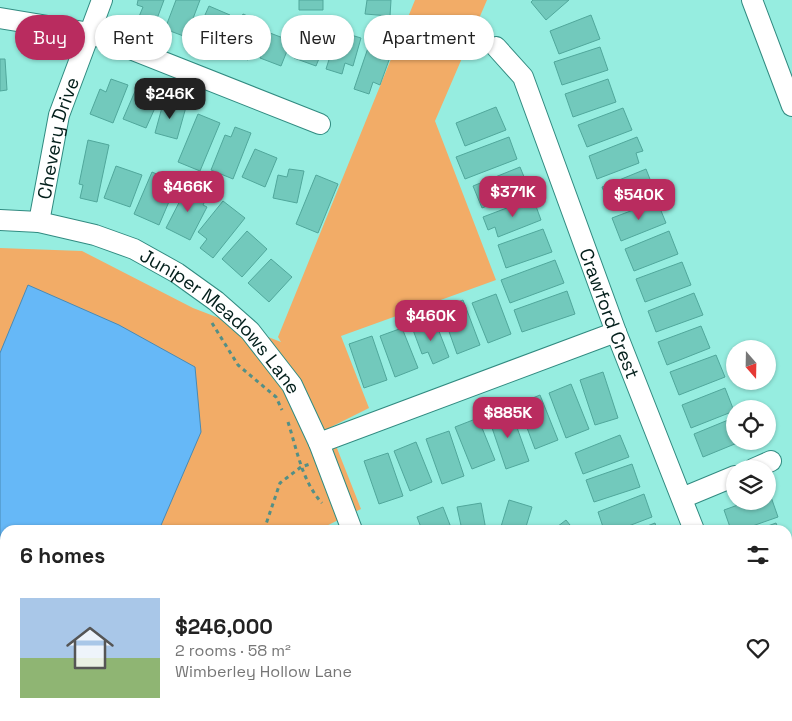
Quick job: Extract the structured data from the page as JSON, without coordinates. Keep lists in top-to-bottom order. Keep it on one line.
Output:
{"streets":{"street":["Chevery Drive","Crawford Crest","Juniper Meadows Lane"]},"crossings":[["Chevery Drive","Juniper Meadows Lane"]],"north":"bottom","page":{"chip":["Buy","Rent","Filters","New","Apartment"],"price":["$246K","$466K","$371K","$540K","$460K","$885K"],"heading":"6 homes","list":[{"name":"$246,000","note":"2 rooms · 58 m² · Wimberley Hollow Lane"}]}}
